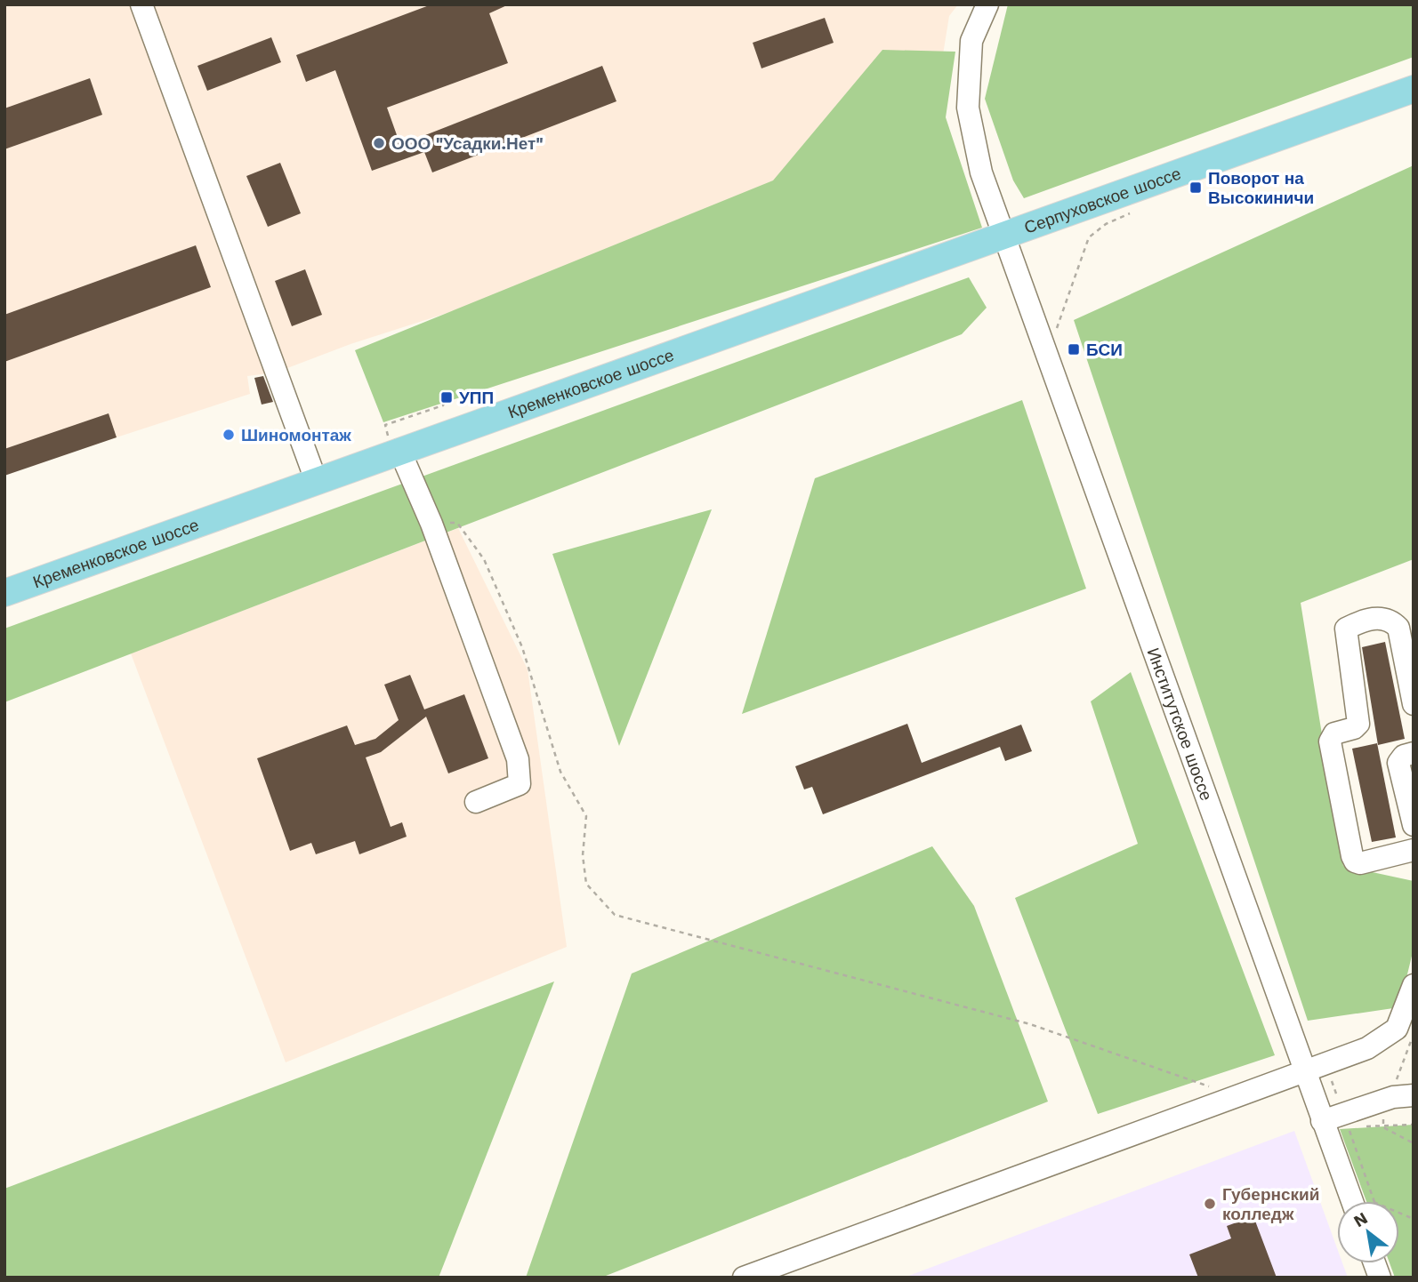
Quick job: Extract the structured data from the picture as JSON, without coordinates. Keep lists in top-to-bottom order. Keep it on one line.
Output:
{"streets":{"main road":["Серпуховское шоссе","Кременковское шоссе"],"street":["Институтское шоссе"]},"crossings":[["Серпуховское шоссе","Кременковское шоссе"],["Серпуховское шоссе","Институтское шоссе"],["Кременковское шоссе","Институтское шоссе"]],"places":{"other":["ООО \"Усадки.Нет\"","Шиномонтаж","Губернский колледж"],"transit":["Поворот на Высокиничи","БСИ","УПП"]},"north":"top left"}
